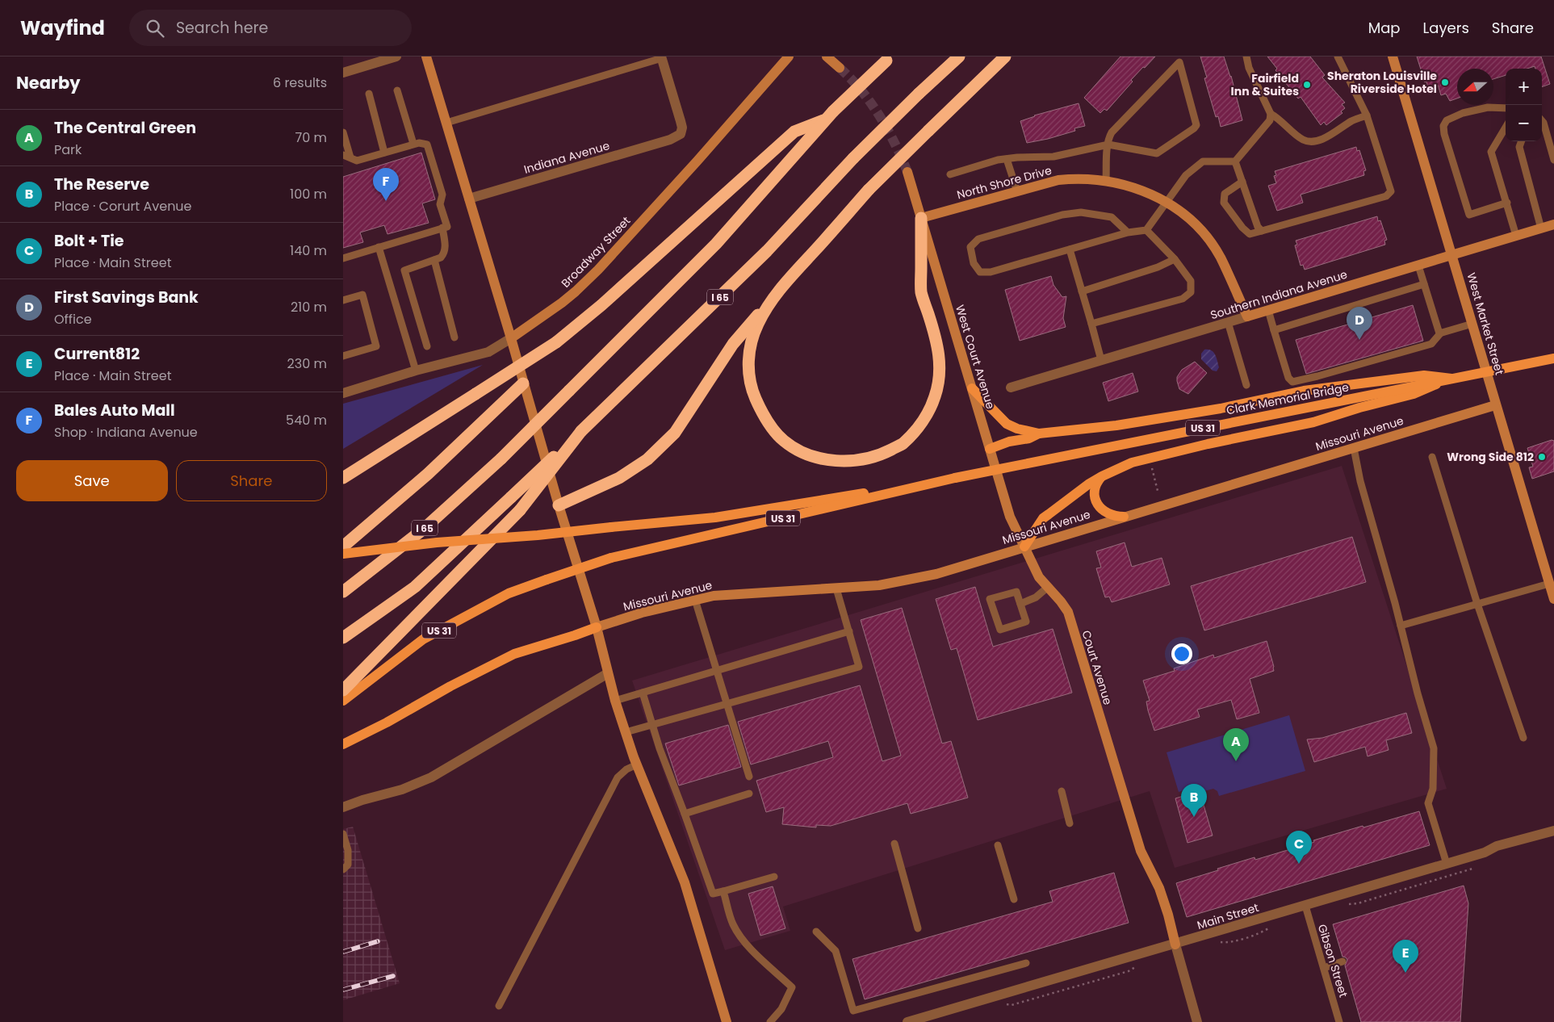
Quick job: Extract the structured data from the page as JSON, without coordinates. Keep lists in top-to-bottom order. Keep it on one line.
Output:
{"streets":{"highway":["I 65"],"main road":["Clark Memorial Bridge","US 31"],"street":["Indiana Avenue","North Shore Drive","Broadway Street","Southern Indiana Avenue","West Market Street","West Court Avenue","Missouri Avenue","Court Avenue","Main Street"],"lane":["Gibson Street"]},"crossings":[["North Shore Drive","Southern Indiana Avenue"],["North Shore Drive","West Court Avenue"],["Southern Indiana Avenue","West Market Street"],["West Market Street","Missouri Avenue"],["West Court Avenue","Missouri Avenue"],["West Court Avenue","Court Avenue"],["Clark Memorial Bridge","US 31"],["Missouri Avenue","Court Avenue"],["Court Avenue","Main Street"],["Main Street","Gibson Street"]],"places":["Sheraton Louisville Riverside Hotel","Fairfield Inn & Suites","Wrong Side 812"],"north":"left","page":{"header":"Wayfind","search":"Search here","nav":["Map","Layers","Share"],"heading":["Nearby","6 results"],"map_buttons":["+","−"],"list":[{"mark":"A","name":"The Central Green","note":"Park","value":"70 m"},{"mark":"B","name":"The Reserve","note":"Place · Corurt Avenue","value":"100 m"},{"mark":"C","name":"Bolt + Tie","note":"Place · Main Street","value":"140 m"},{"mark":"D","name":"First Savings Bank","note":"Office","value":"210 m"},{"mark":"E","name":"Current812","note":"Place · Main Street","value":"230 m"},{"mark":"F","name":"Bales Auto Mall","note":"Shop · Indiana Avenue","value":"540 m"}],"pins":["F","D","A","B","C","E"],"buttons":["Save","Share"]}}
